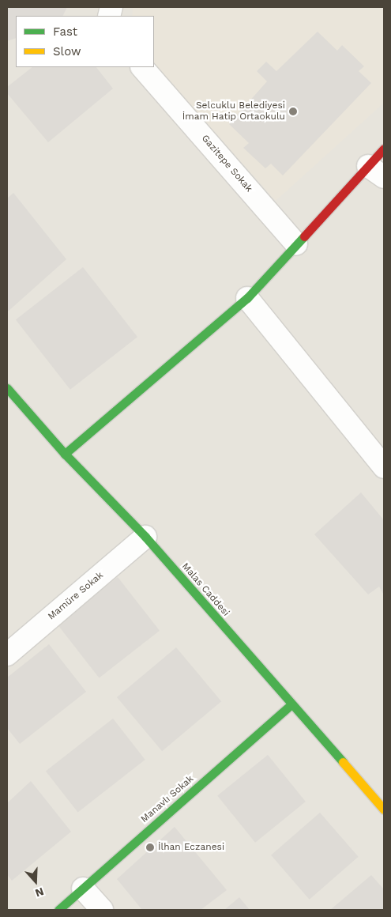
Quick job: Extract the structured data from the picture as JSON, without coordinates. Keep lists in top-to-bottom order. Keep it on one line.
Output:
{"streets":{"street":["Gazitepe Sokak","Malas Caddesi","Mamüre Sokak","Manavlı Sokak"]},"crossings":[["Malas Caddesi","Mamüre Sokak"],["Malas Caddesi","Manavlı Sokak"]],"places":["Selcuklu Belediyesi İmam Hatip Ortaokulu","İlhan Eczanesi"],"legend":["Fast","Slow"],"north":"bottom"}
